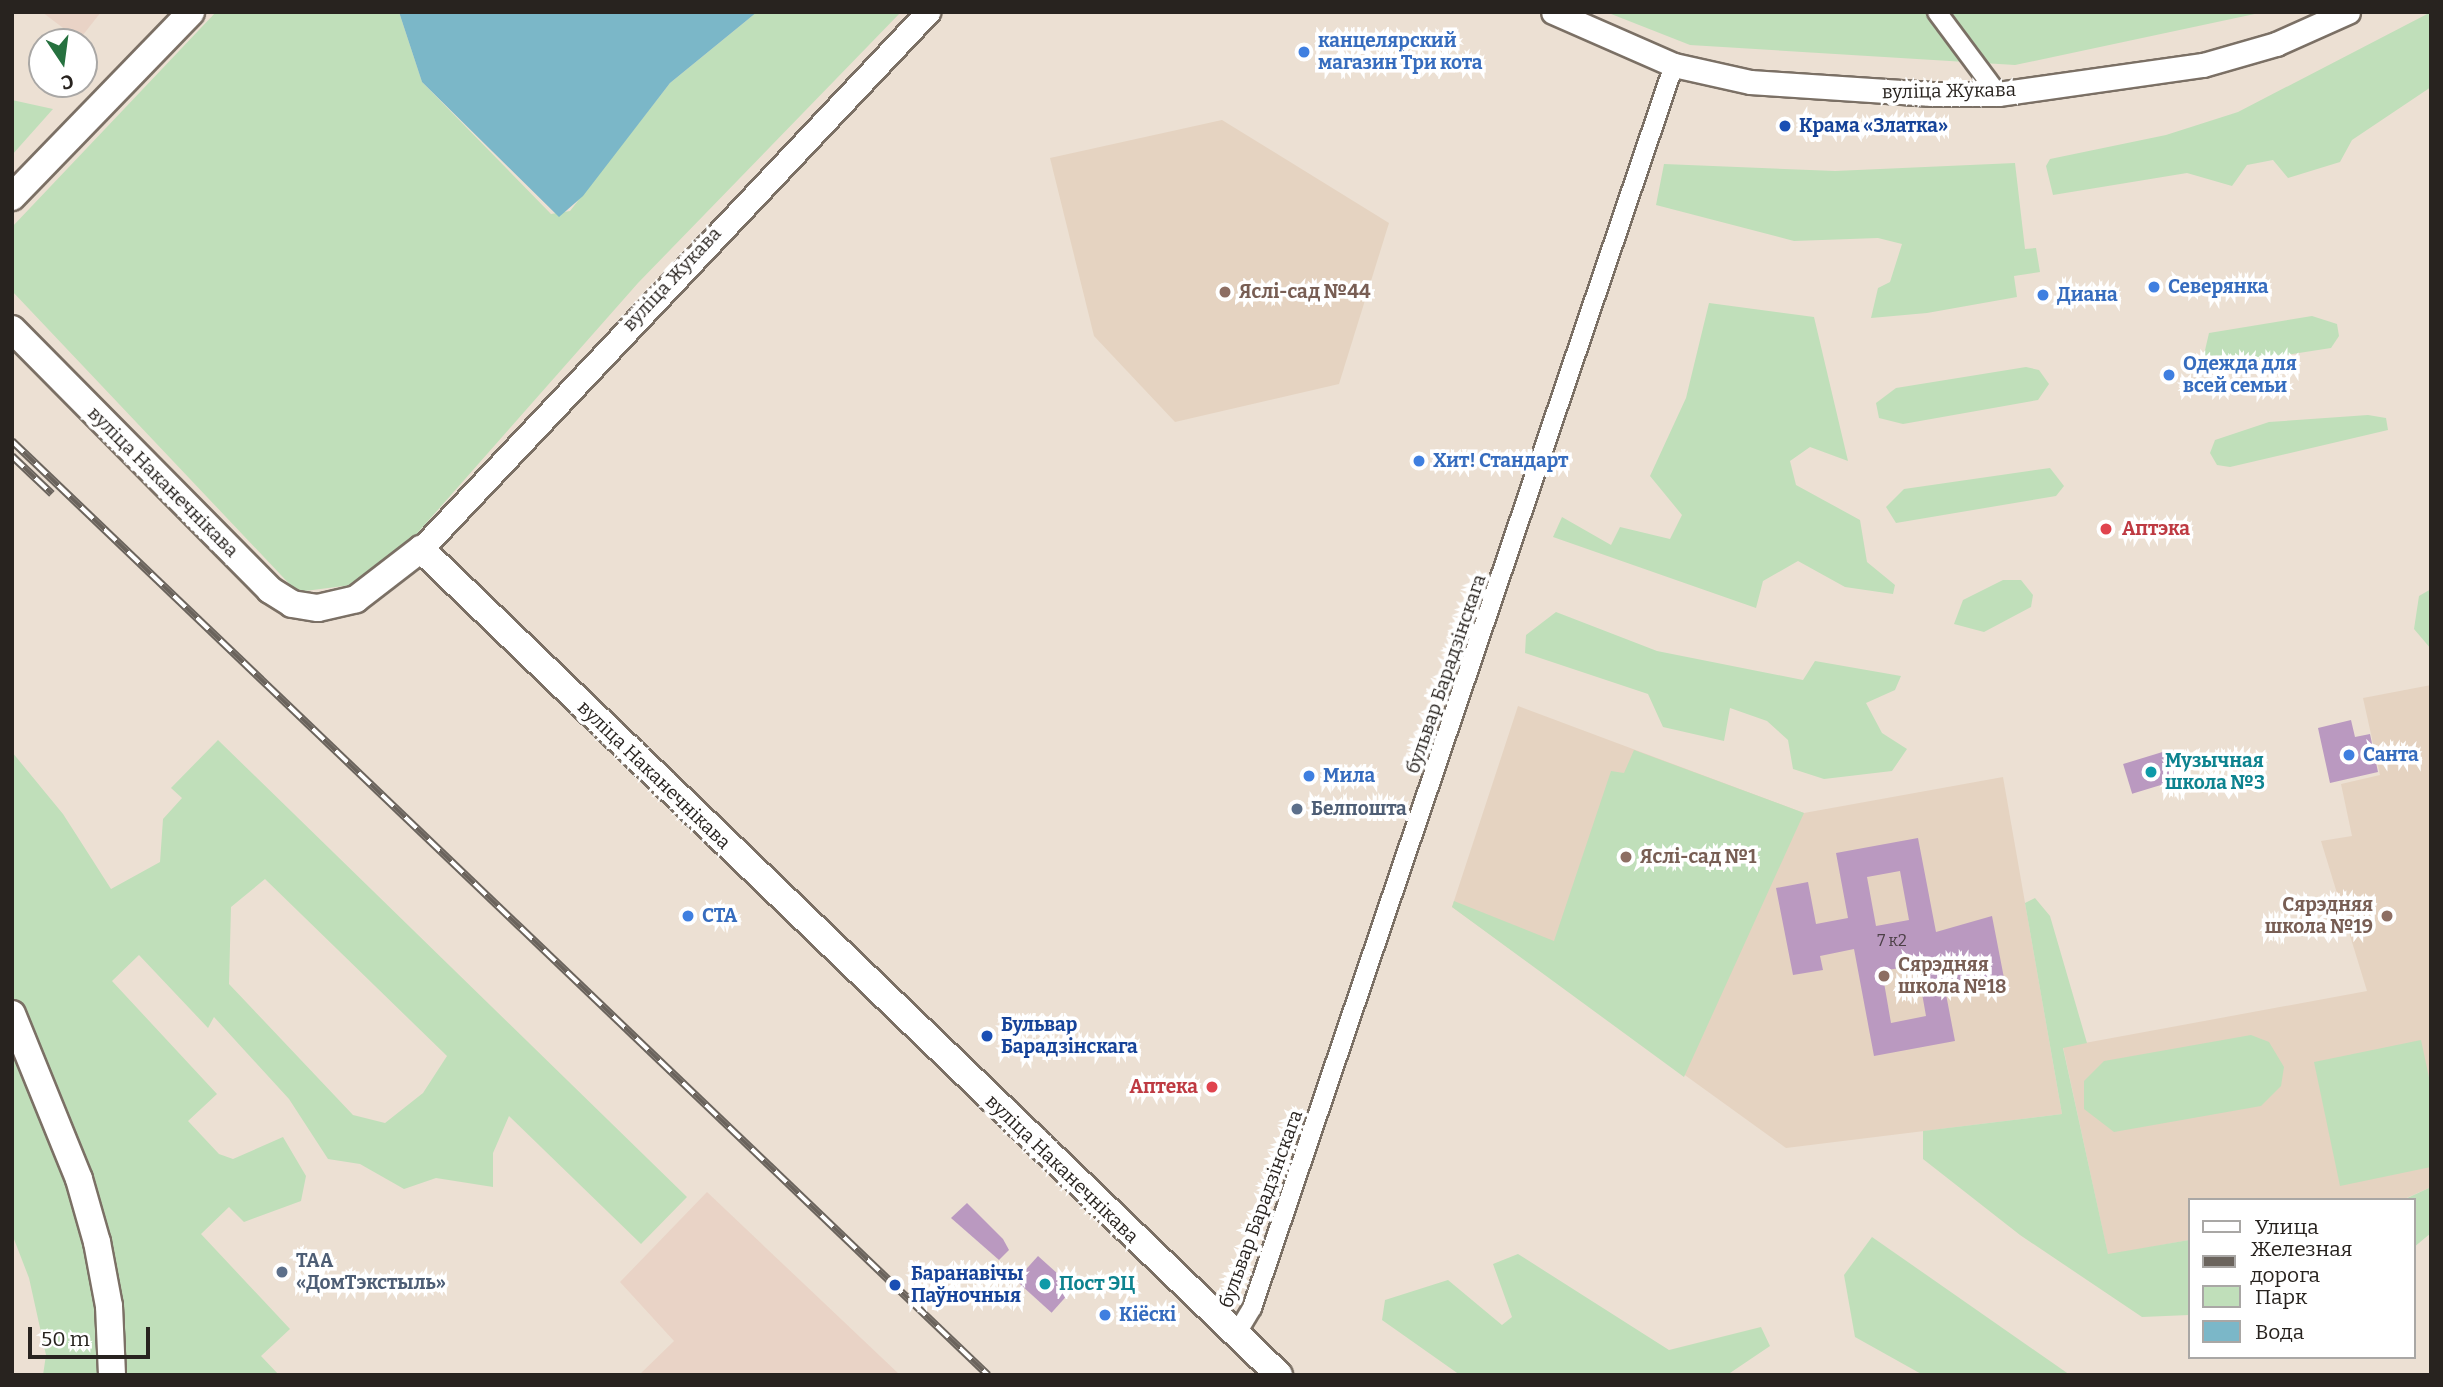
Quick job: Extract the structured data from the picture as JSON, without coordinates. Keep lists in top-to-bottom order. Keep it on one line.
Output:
{"streets":{"main road":["вуліца Наканечнікава"],"street":["вуліца Жукава","бульвар Барадзінскага"]},"crossings":[["вуліца Жукава","вуліца Наканечнікава"],["вуліца Жукава","бульвар Барадзінскага"],["вуліца Наканечнікава","бульвар Барадзінскага"]],"places":["канцелярский магазин Три кота","Крама «Златка»","Северянка","Яслі-сад №44","Диана","Одежда для всей семьи","Хит! Стандарт","Аптэка","Санта","Музычная школа №3","Мила","Белпошта","Яслі-сад №1","СТА","Сярэдняя школа №19","Сярэдняя школа №18","Бульвар Барадзінскага","Аптека","ТАА «ДомТэкстыль»","Пост ЭЦ","Баранавічы Паўночныя","Кіёскі"],"house_numbers":["7 к2"],"legend":["Улица","Железная дорога","Парк","Вода"],"scale_bar":"50 m","north":"bottom"}
